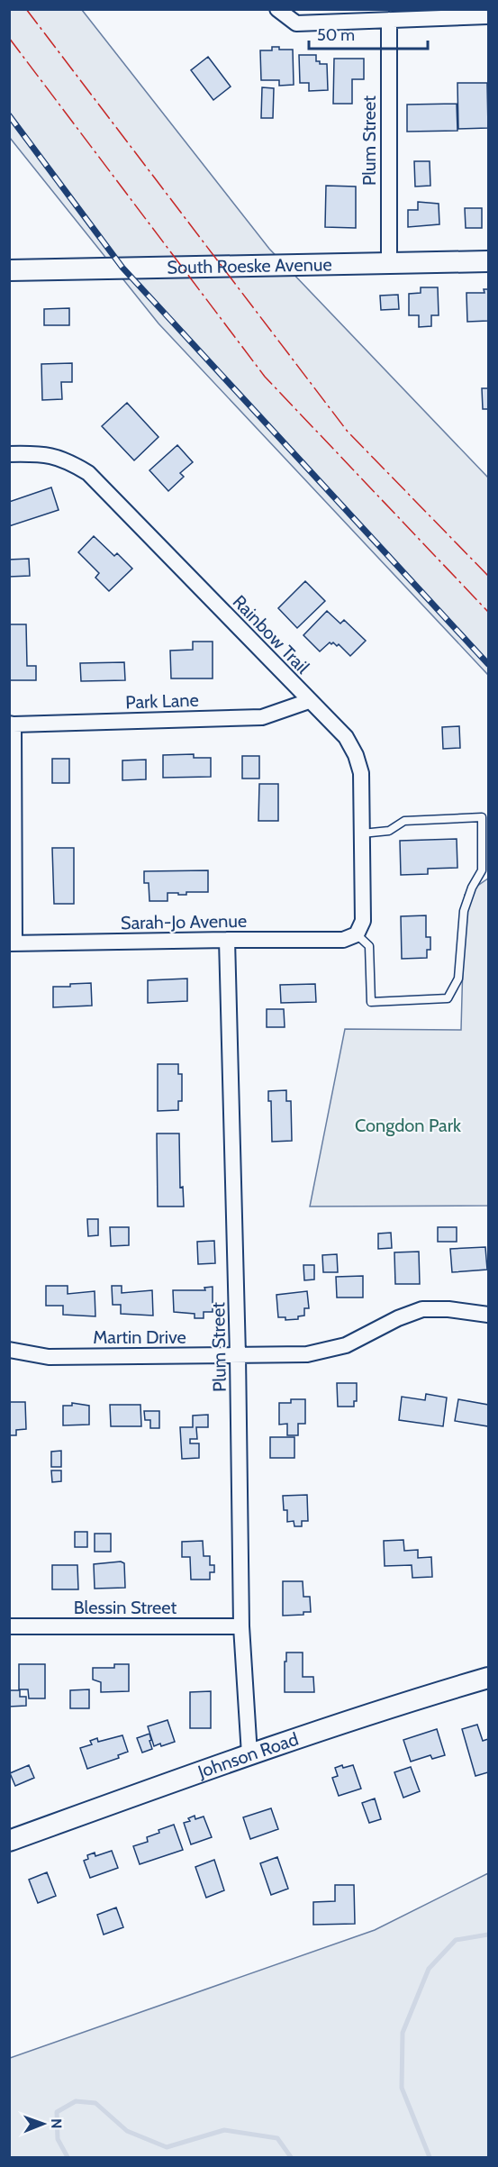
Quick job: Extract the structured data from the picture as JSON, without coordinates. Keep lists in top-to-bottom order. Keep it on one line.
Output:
{"streets":{"main road":["South Roeske Avenue","Johnson Road"],"street":["Plum Street","Rainbow Trail","Park Lane","Sarah-Jo Avenue","Martin Drive","Blessin Street"]},"crossings":[["Plum Street","South Roeske Avenue"],["Plum Street","Sarah-Jo Avenue"],["Plum Street","Martin Drive"],["Plum Street","Blessin Street"],["Plum Street","Johnson Road"],["Rainbow Trail","Park Lane"],["Rainbow Trail","Sarah-Jo Avenue"]],"parks":["Congdon Park"],"scale_bar":"50 m","north":"right"}
